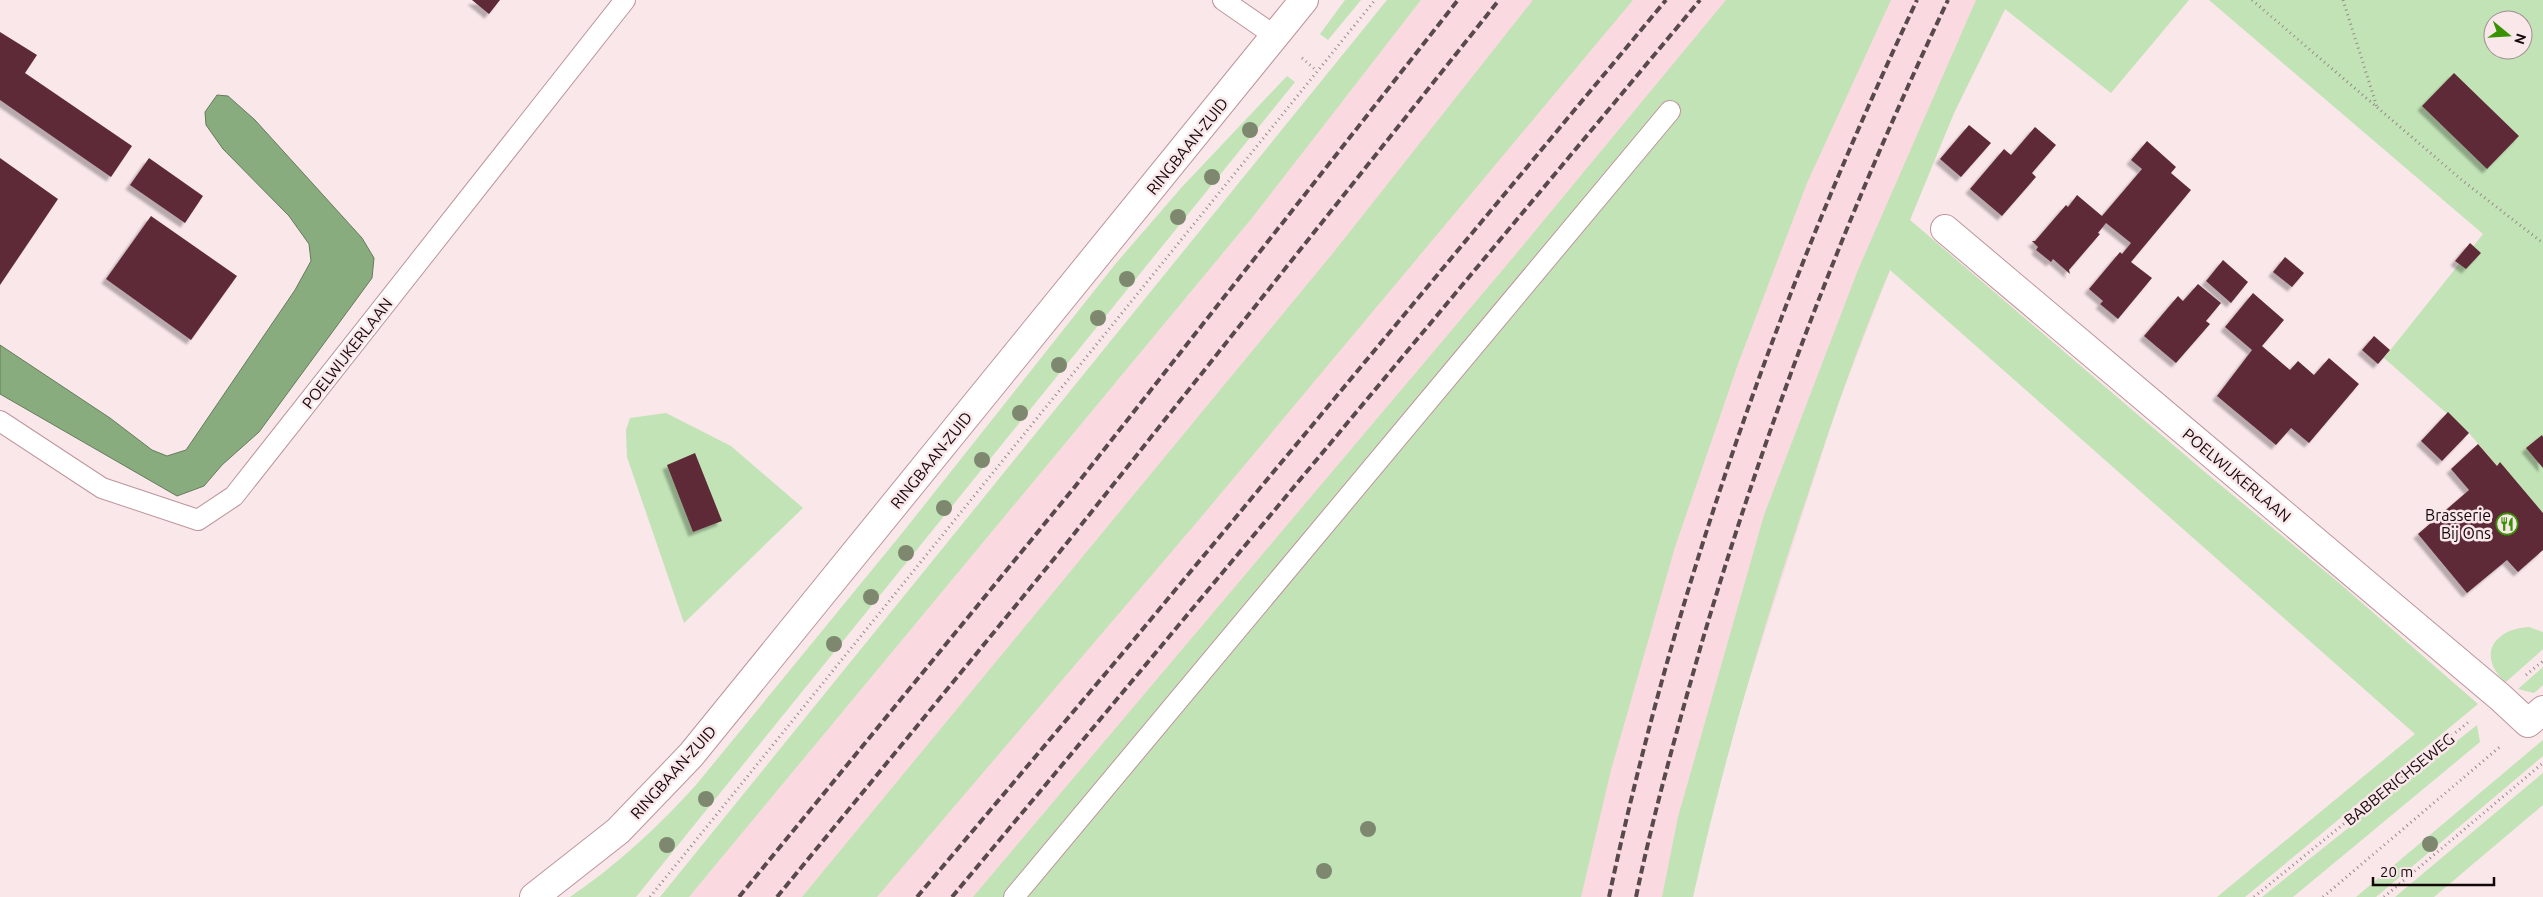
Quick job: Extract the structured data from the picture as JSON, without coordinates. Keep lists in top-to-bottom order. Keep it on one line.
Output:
{"streets":{"street":["RINGBAAN-ZUID","POELWIJKERLAAN"],"path":["BABBERICHSEWEG"]},"crossings":[["POELWIJKERLAAN","BABBERICHSEWEG"]],"places":{"restaurant":["Brasserie Bij Ons"]},"scale_bar":"20 m","north":"right"}
